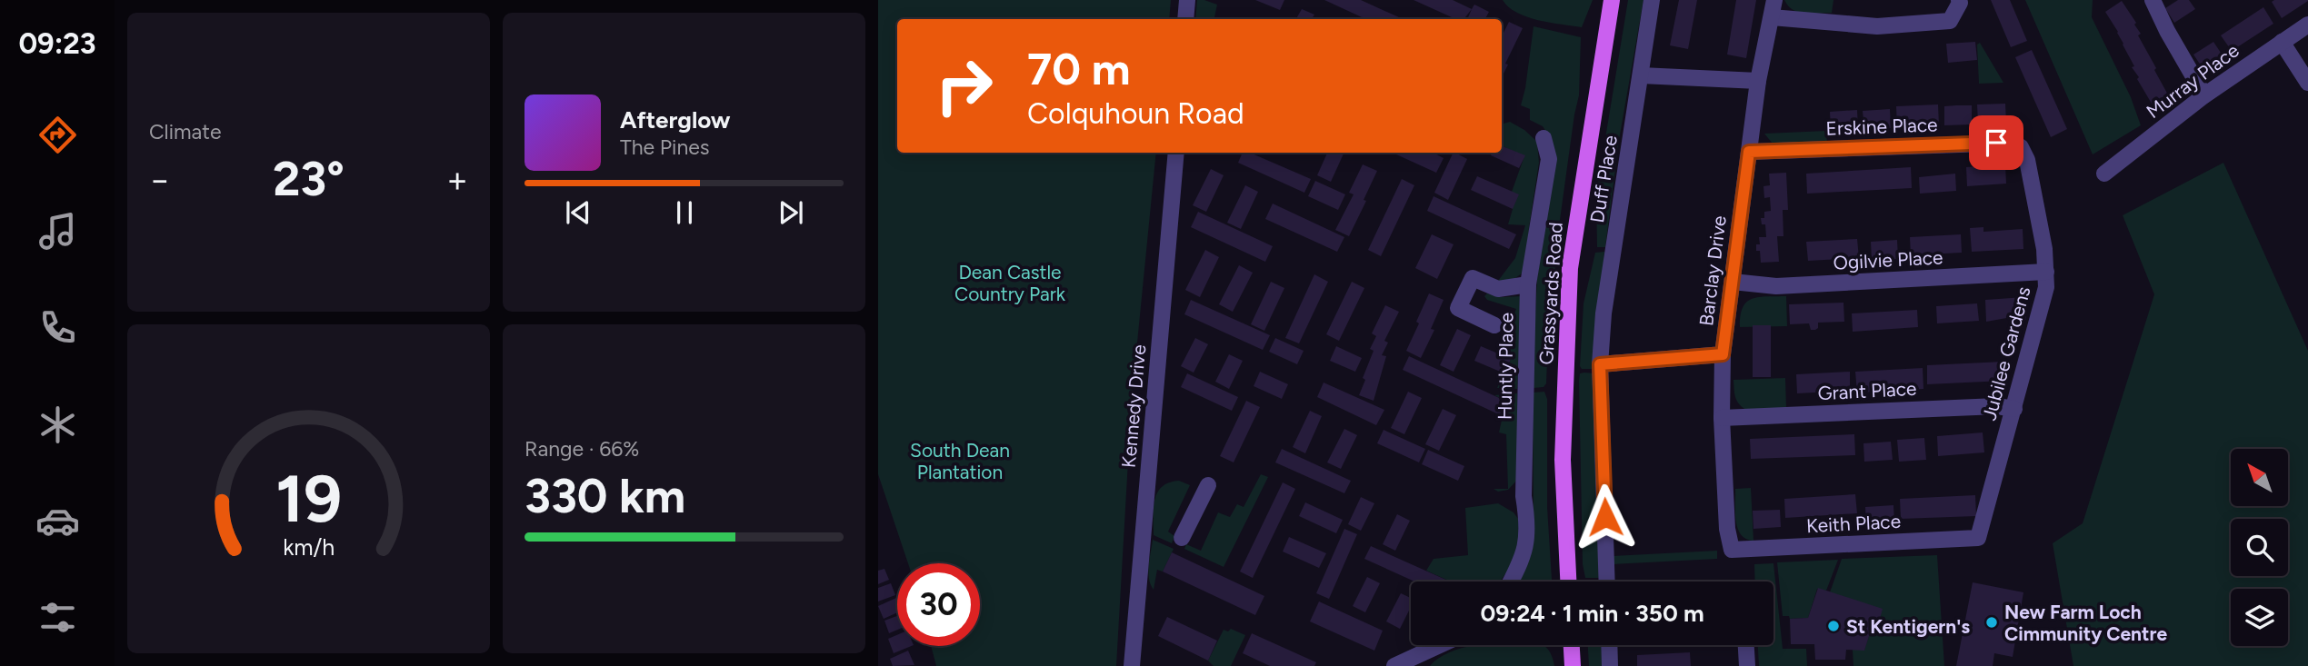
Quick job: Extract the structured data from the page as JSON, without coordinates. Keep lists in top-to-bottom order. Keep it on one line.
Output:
{"streets":{"main road":["Grassyards Road"],"street":["Murray Place","Erskine Place","Duff Place","Ogilvie Place","Barclay Drive","Jubilee Gardens","Huntly Place","Grant Place","Kennedy Drive","Keith Place"]},"crossings":[["Erskine Place","Barclay Drive"],["Erskine Place","Jubilee Gardens"],["Ogilvie Place","Barclay Drive"],["Ogilvie Place","Jubilee Gardens"],["Barclay Drive","Grant Place"],["Barclay Drive","Keith Place"],["Jubilee Gardens","Grant Place"],["Jubilee Gardens","Keith Place"]],"parks":["Dean Castle Country Park","South Dean Plantation"],"places":["New Farm Loch Cimmunity Centre","St Kentigern's"],"north":"top left","page":{"tabs":"09:23","tile":["Climate",["Range · 66%","330 km"]],"turn":["70 m","Colquhoun Road"],"song":["Afterglow","The Pines"],"heat":["−","23°","+"],"limit":"30","trip":"09:24 · 1 min · 350 m","gauge":["19","km/h"]}}
